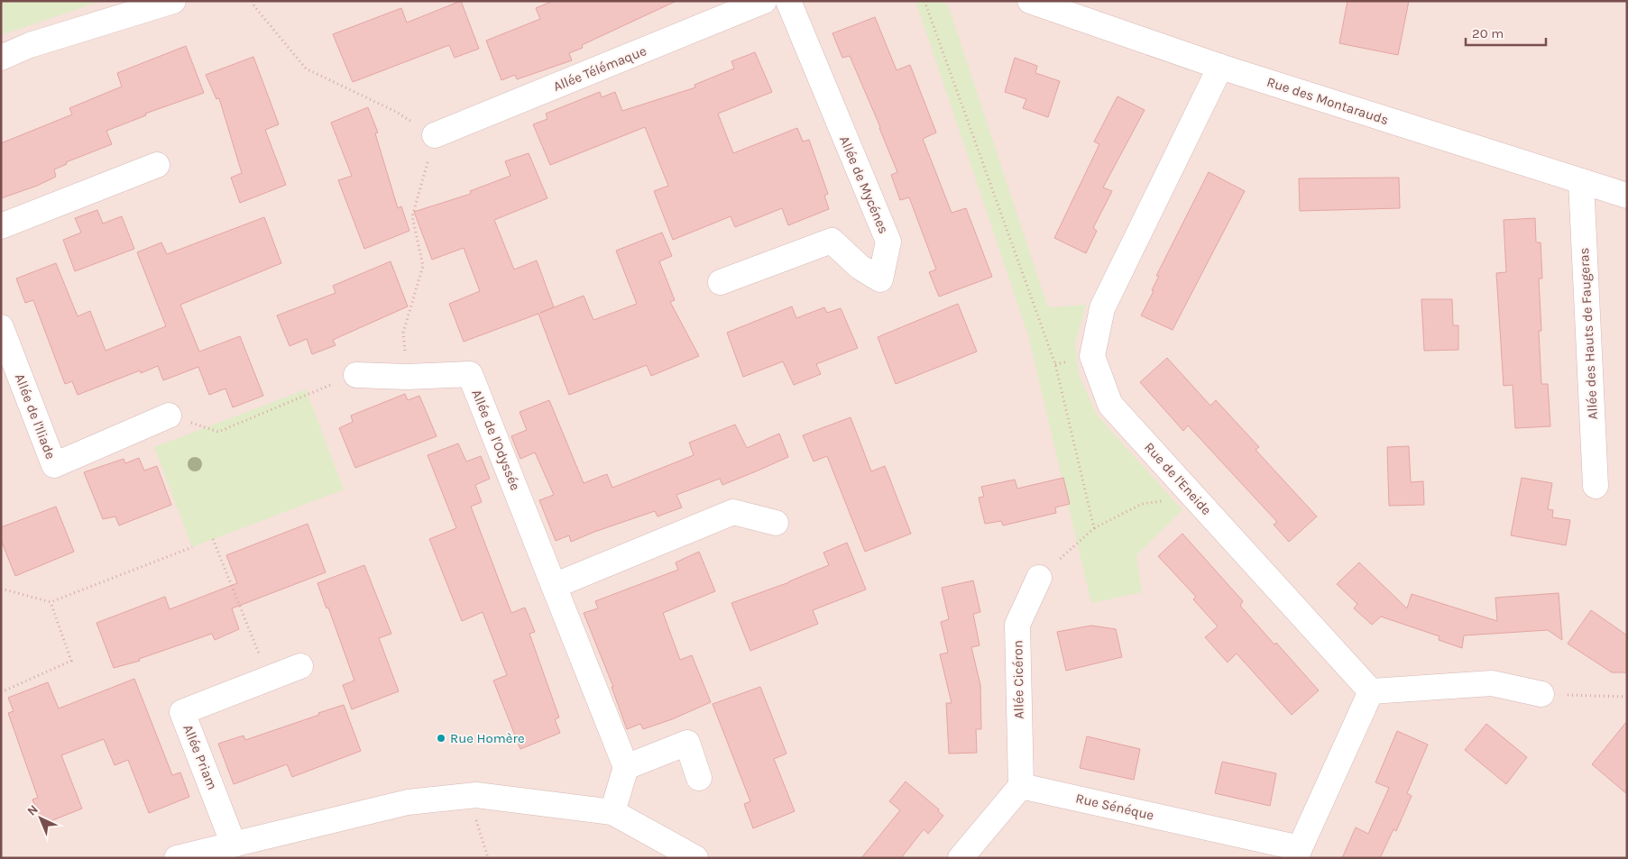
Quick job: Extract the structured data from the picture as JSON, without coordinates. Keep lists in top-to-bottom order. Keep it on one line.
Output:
{"streets":{"street":["Allée Télémaque","Rue des Montarauds","Allée de Mycénes","Allée des Hauts de Faugeras","Allée de l'Iliade","Allée de l'Odyssée","Rue de l'Eneide","Allée Cicéron","Allée Priam","Rue Sénéque"]},"crossings":[["Rue des Montarauds","Allée des Hauts de Faugeras"],["Rue des Montarauds","Rue de l'Eneide"],["Allée Cicéron","Rue Sénéque"]],"places":["Rue Homère"],"scale_bar":"20 m","north":"top left"}
